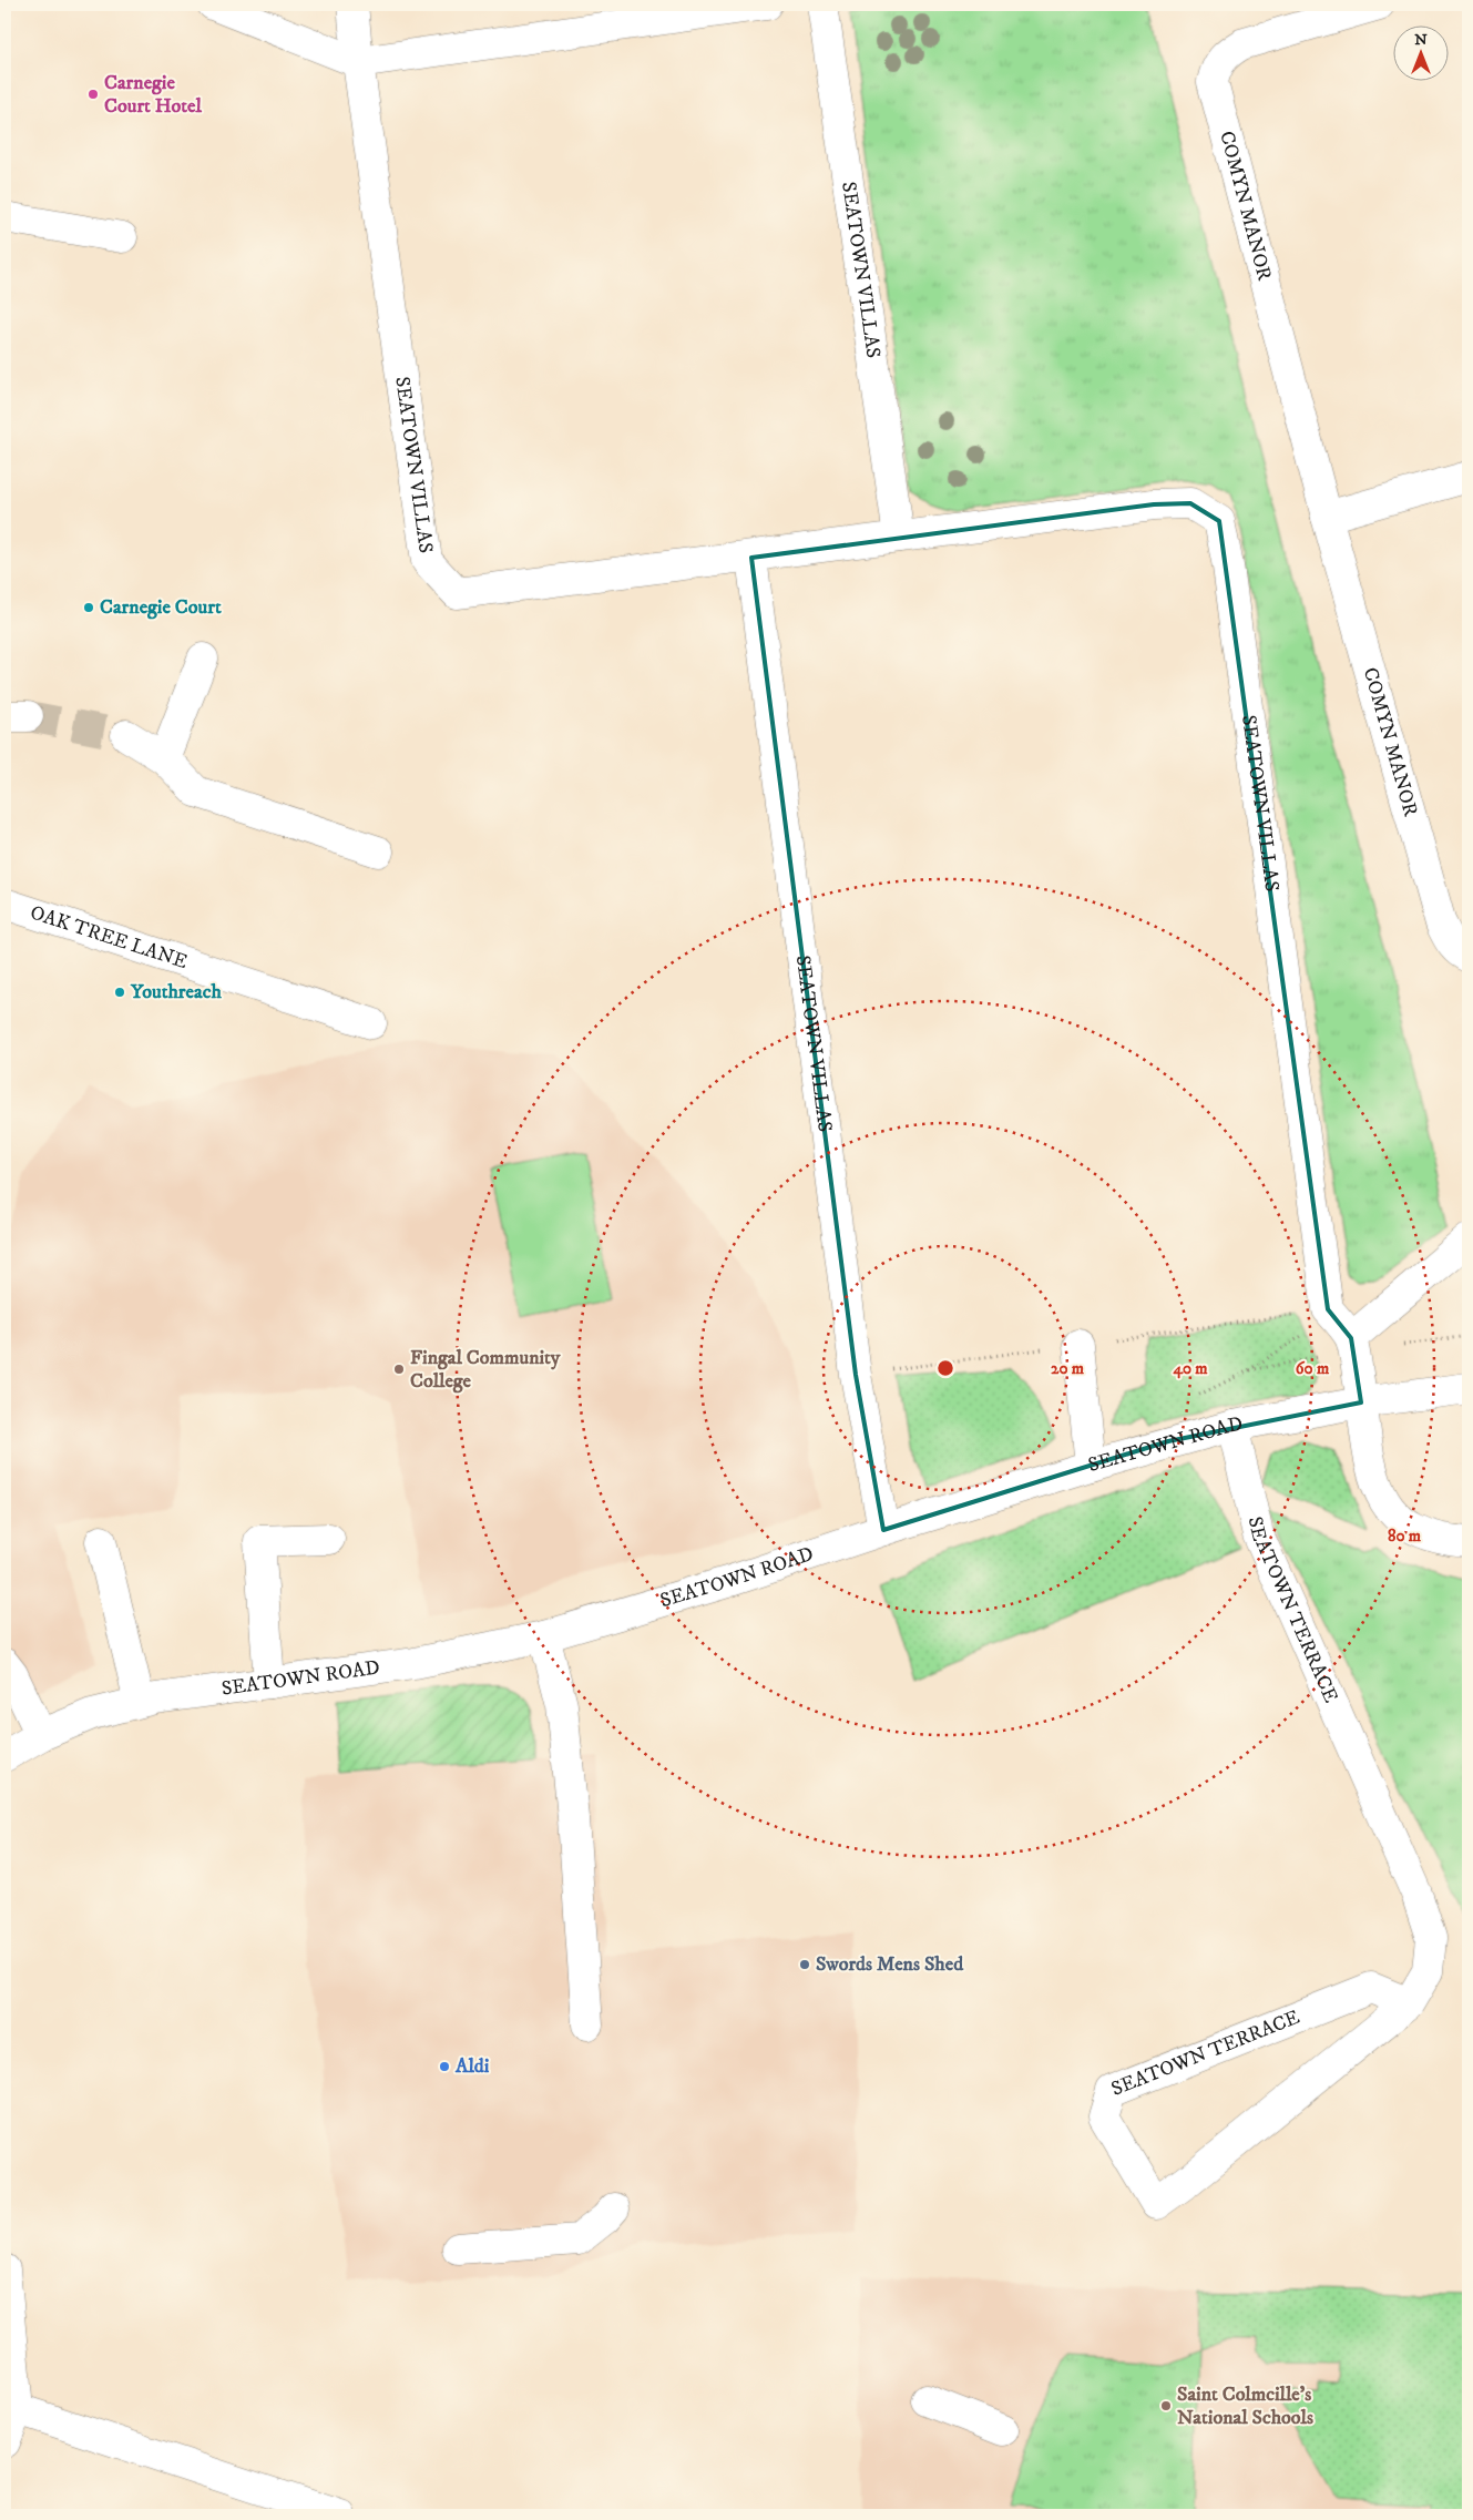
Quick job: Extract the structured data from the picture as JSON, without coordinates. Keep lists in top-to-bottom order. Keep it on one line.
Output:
{"streets":{"street":["COMYN MANOR","SEATOWN VILLAS","OAK TREE LANE","SEATOWN ROAD","SEATOWN TERRACE"]},"crossings":[["SEATOWN VILLAS","SEATOWN ROAD"],["SEATOWN ROAD","SEATOWN TERRACE"]],"places":["Carnegie Court Hotel","Carnegie Court","Youthreach","Fingal Community College","Swords Mens Shed","Aldi","Saint Colmcille's National Schools"],"north":"top","rings":["20 m","40 m","60 m","80 m"]}
